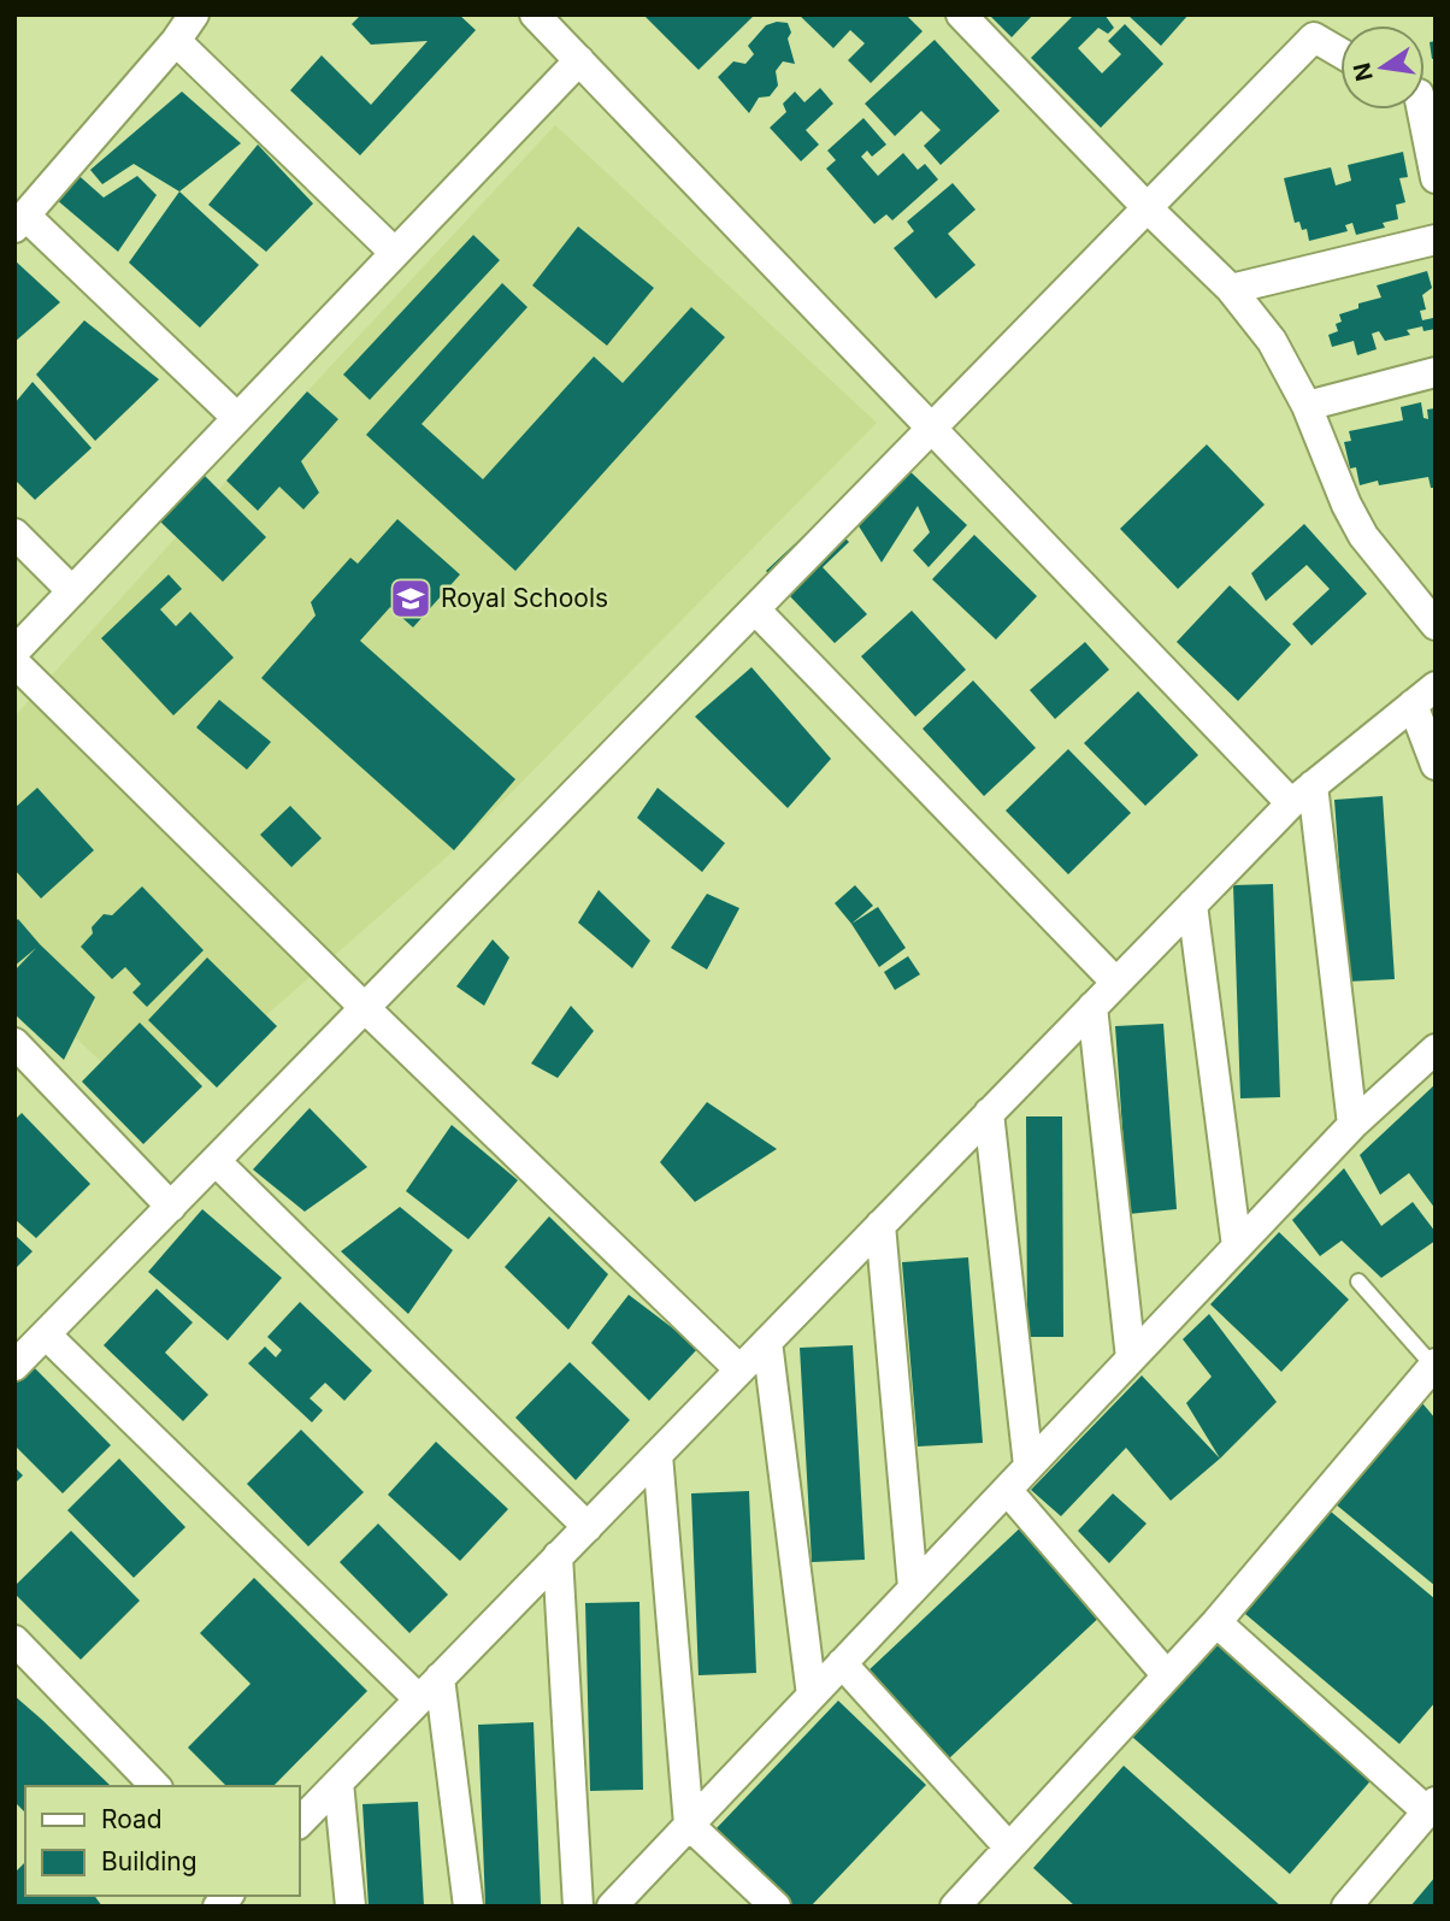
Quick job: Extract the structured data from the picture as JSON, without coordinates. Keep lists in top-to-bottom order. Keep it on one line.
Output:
{"places":{"school or university":["Royal Schools"]},"legend":["Road","Building"],"north":"left"}
